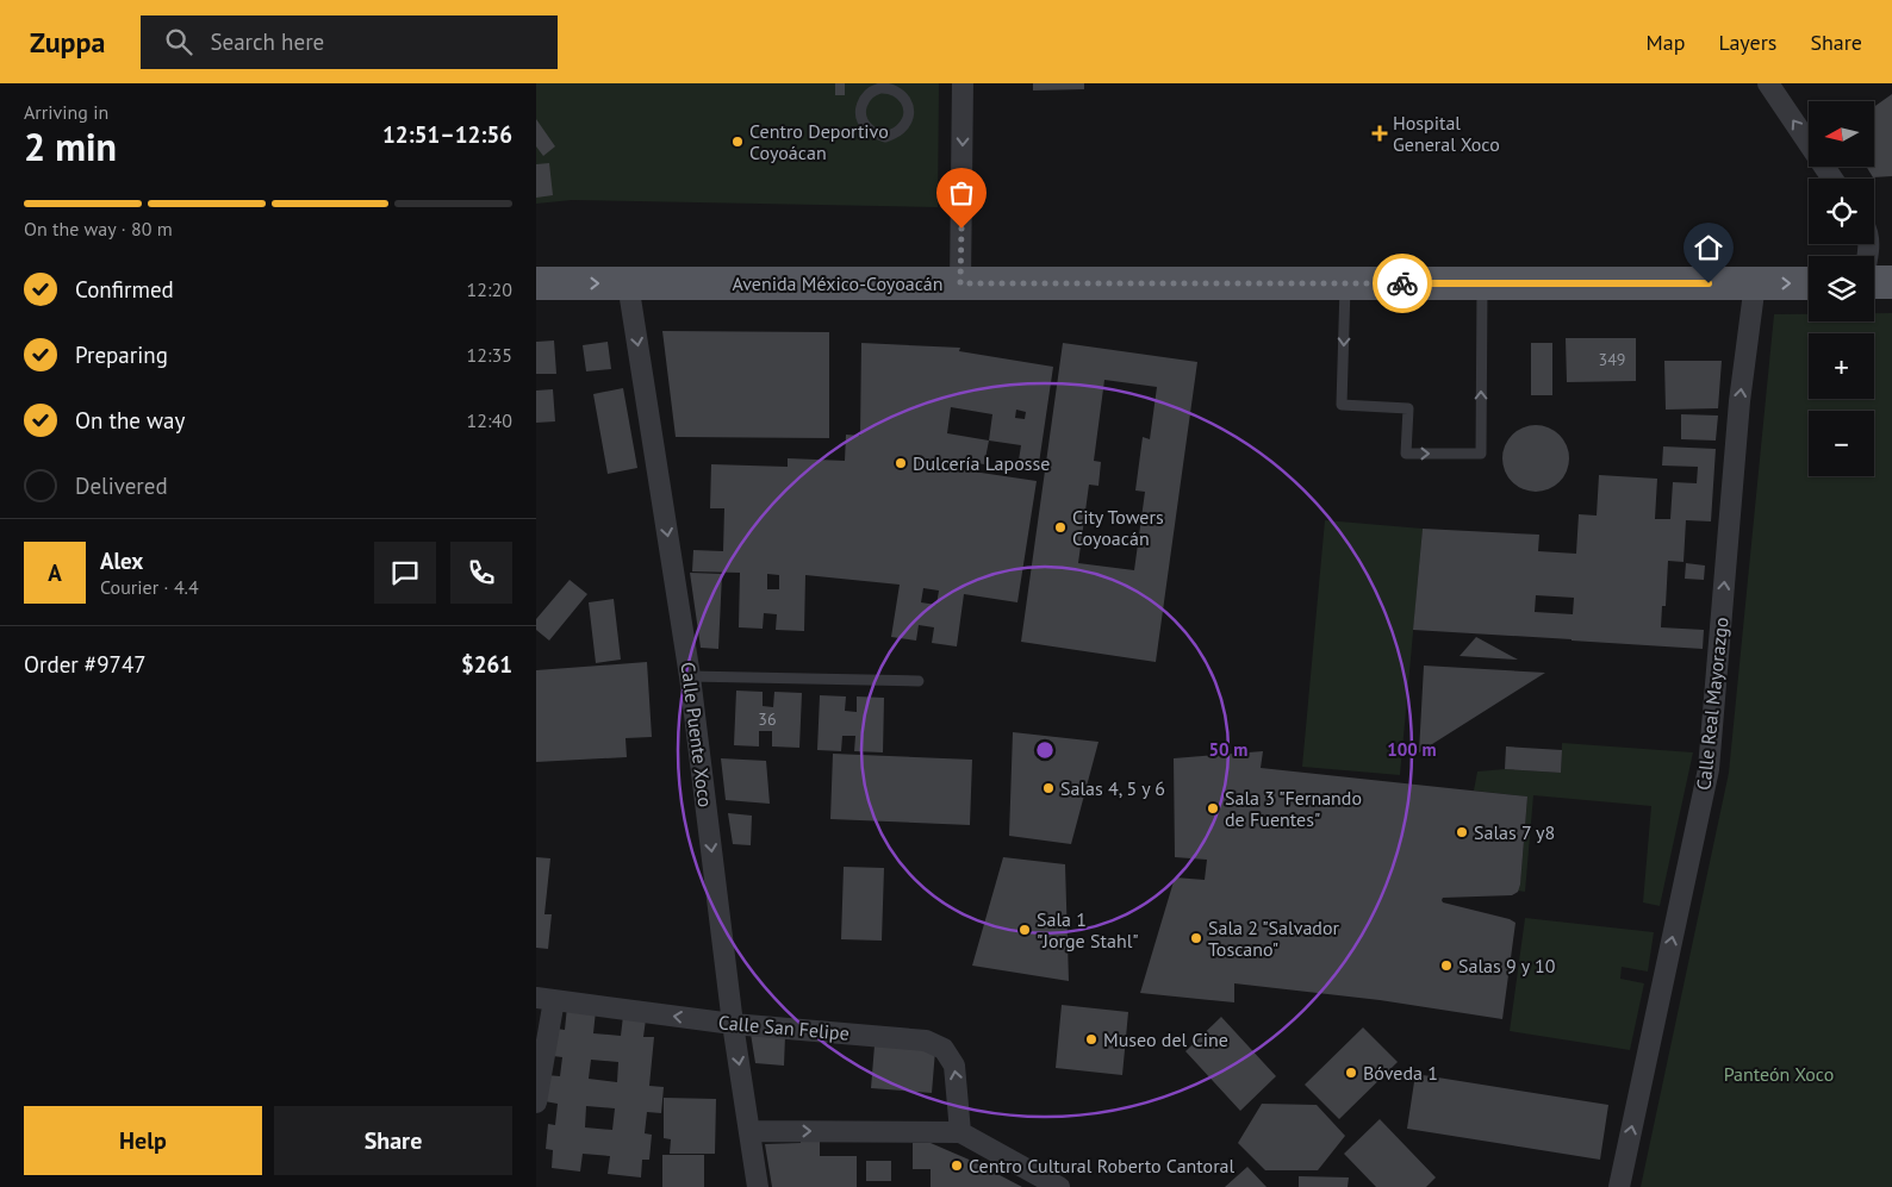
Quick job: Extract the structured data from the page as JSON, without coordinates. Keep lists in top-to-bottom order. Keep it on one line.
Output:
{"streets":{"main road":["Avenida México-Coyoacán"],"street":["Calle Real Mayorazgo","Calle Puente Xoco","Calle San Felipe"]},"crossings":[["Avenida México-Coyoacán","Calle Real Mayorazgo"],["Avenida México-Coyoacán","Calle Puente Xoco"],["Calle Puente Xoco","Calle San Felipe"]],"one_way":["Calle Real Mayorazgo","Calle Puente Xoco"],"parks":["Panteón Xoco"],"places":{"health":["Hospital General Xoco"],"other":["Centro Deportivo Coyoácan","Dulcería Laposse","City Towers Coyoacán","Salas 4, 5 y 6","Sala 3 \"Fernando de Fuentes\"","Salas 7 y8","Sala 1 \"Jorge Stahl\"","Sala 2 \"Salvador Toscano\"","Salas 9 y 10","Museo del Cine","Bóveda 1","Centro Cultural Roberto Cantoral"]},"house_numbers":["349","36"],"north":"left","page":{"header":"Zuppa","search":"Search here","nav":["Map","Layers","Share"],"heading":["2 min","Arriving in","12:51–12:56"],"panel":["Alex","Courier · 4.4","Order #9747","$261"],"map_buttons":["+","−"],"bar":"On the way · 80 m","list":[["Confirmed","12:20"],["Preparing","12:35"],["On the way","12:40"],"Delivered"],"round":"A","buttons":["Help","Share"]},"rings":["50 m","100 m"]}
